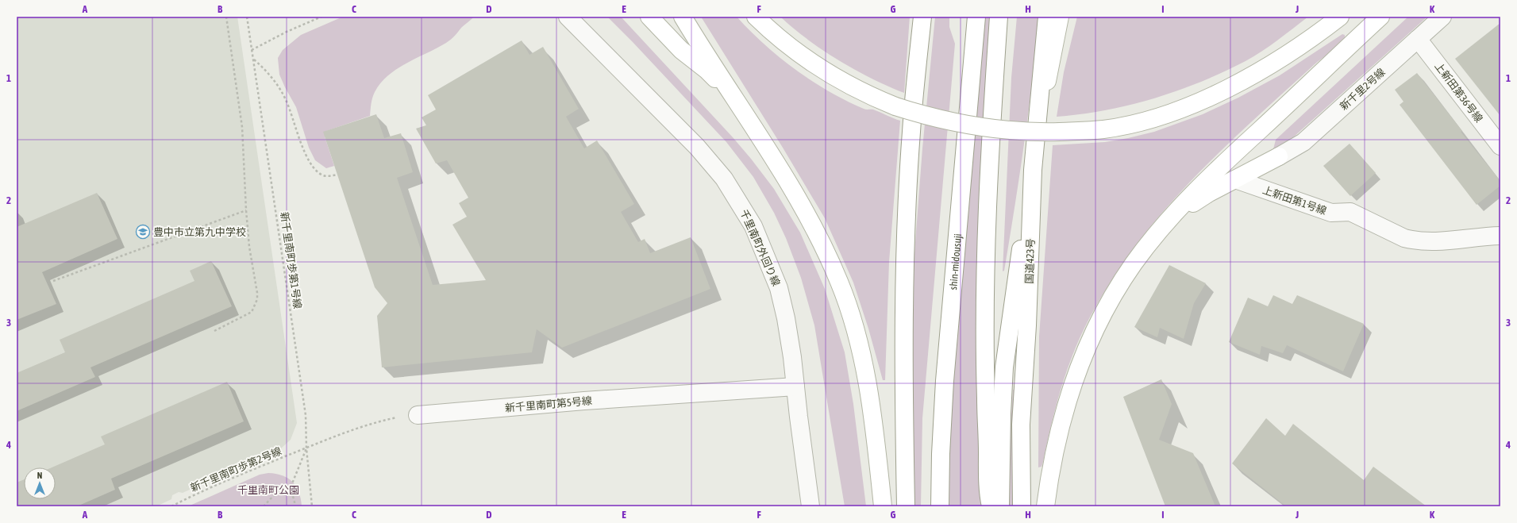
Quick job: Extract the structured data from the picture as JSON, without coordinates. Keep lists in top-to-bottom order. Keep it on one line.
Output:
{"streets":{"main road":["shin-midousuji","国道423号"],"street":["新千里2号線","上新田第36号線","上新田第1号線","千里南町外回り線","新千里南町第5号線"],"path":["新千里南町歩第1号線","新千里南町歩第2号線"]},"crossings":[["新千里2号線","上新田第36号線"],["千里南町外回り線","新千里南町第5号線"],["新千里南町歩第1号線","新千里南町歩第2号線"]],"parks":["千里南町公園"],"places":{"school or university":["豊中市立第九中学校"]},"north":"top","grid":{"columns":["A","B","C","D","E","F","G","H","I","J","K"],"rows":["1","2","3","4"]}}
